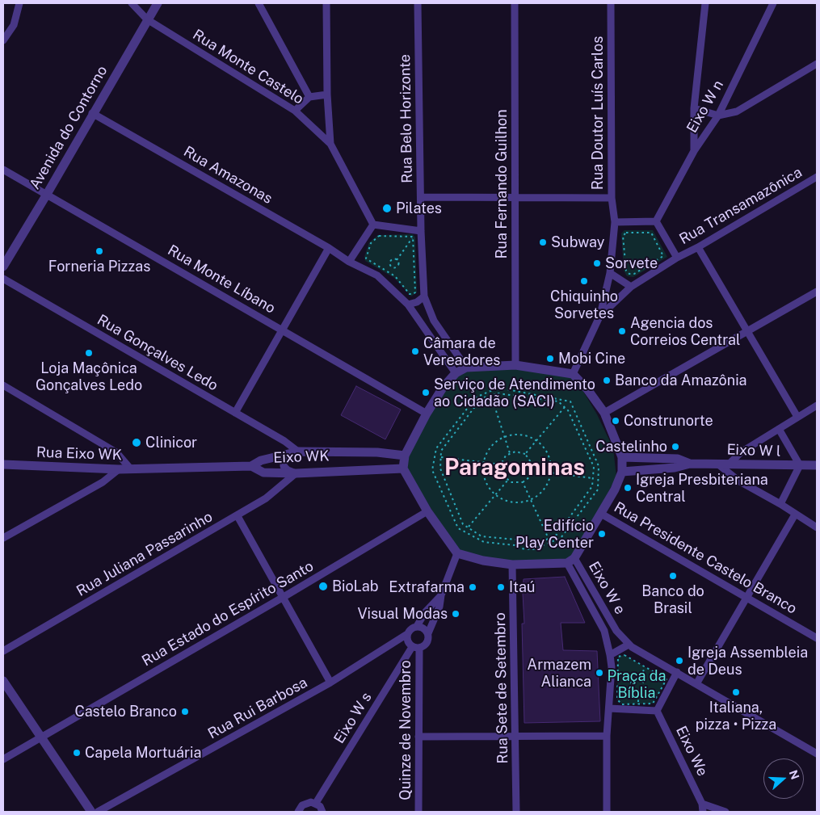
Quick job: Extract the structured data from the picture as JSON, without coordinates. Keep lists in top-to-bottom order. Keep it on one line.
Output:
{"streets":{"street":["Rua Monte Castelo","Eixo W n","Rua Doutor Luís Carlos","Rua Belo Horizonte","Avenida do Contorno","Rua Amazonas","Rua Fernando Guilhon","Rua Transamazônica","Rua Monte Líbano","Rua Gonçalves Ledo","Eixo W l","Rua Eixo WK","Eixo WK","Rua Juliana Passarinho","Rua Presidente Castelo Branco","Eixo W e","Rua Estado do Espírito Santo","Rua Sete de Setembro","Rua Rui Barbosa","Eixo W s","Quinze de Novembro","Eixo We"]},"crossings":[["Rua Monte Castelo","Avenida do Contorno"],["Rua Doutor Luís Carlos","Rua Transamazônica"],["Avenida do Contorno","Rua Amazonas"],["Avenida do Contorno","Rua Monte Líbano"],["Rua Gonçalves Ledo","Eixo WK"],["Rua Eixo WK","Eixo WK"],["Eixo WK","Rua Juliana Passarinho"],["Rua Rui Barbosa","Eixo W s"],["Rua Rui Barbosa","Quinze de Novembro"],["Eixo W s","Quinze de Novembro"]],"districts":["Paragominas"],"parks":["Praça da Bíblia"],"places":["Pilates","Subway","Forneria Pizzas","Sorvete","Chiquinho Sorvetes","Agencia dos Correios Central","Câmara de Vereadores","Loja Maçônica Gonçalves Ledo","Mobi Cine","Banco da Amazônia","Serviço de Atendimento ao Cidadão (SACI)","Construnorte","Clinicor","Castelinho","Igreja Presbiteriana Central","Edifício Play Center","Banco do Brasil","BioLab","Extrafarma","Itaú","Visual Modas","Igreja Assembleia de Deus","Armazem Alianca","Italiana, pizza • Pizza","Castelo Branco","Capela Mortuária"],"north":"right"}
